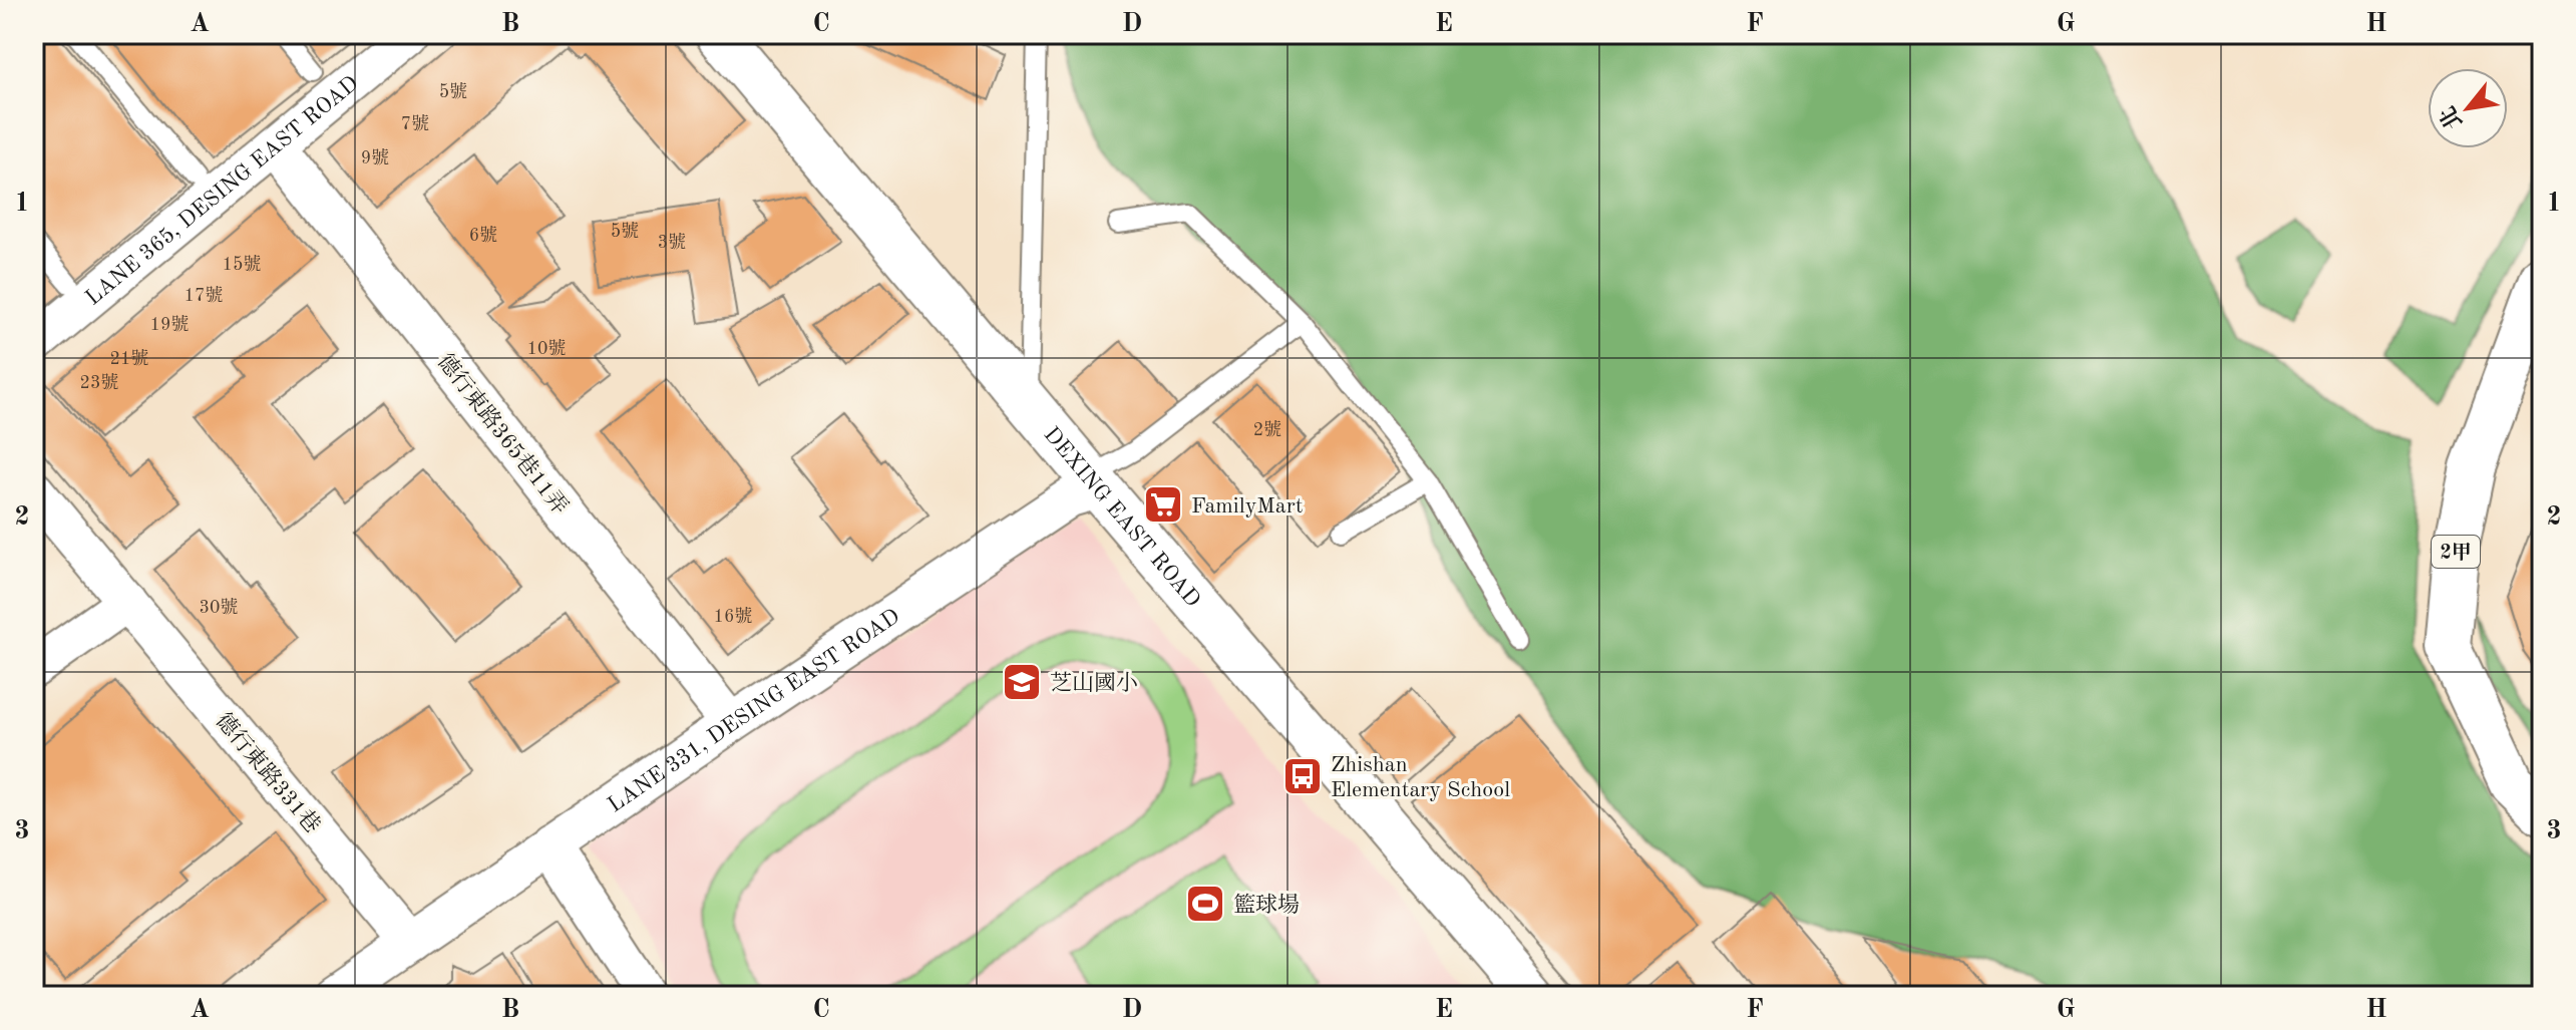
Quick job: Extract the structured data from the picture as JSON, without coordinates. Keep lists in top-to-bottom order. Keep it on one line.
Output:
{"streets":{"street":["LANE 365, DESING EAST ROAD","德行東路365巷11弄","DEXING EAST ROAD","2甲","LANE 331, DESING EAST ROAD","德行東路331巷"]},"crossings":[["LANE 365, DESING EAST ROAD","德行東路365巷11弄"],["德行東路365巷11弄","LANE 331, DESING EAST ROAD"],["DEXING EAST ROAD","LANE 331, DESING EAST ROAD"],["LANE 331, DESING EAST ROAD","德行東路331巷"]],"places":{"supermarket":["FamilyMart"],"school or university":["芝山國小"],"bus stop":["Zhishan Elementary School"],"sports":["籃球場"]},"house_numbers":["5號","7號","9號","5號","6號","3號","15號","17號","19號","10號","21號","23號","2號","30號","16號"],"north":"bottom left","grid":{"columns":["A","B","C","D","E","F","G","H"],"rows":["1","2","3"]}}
